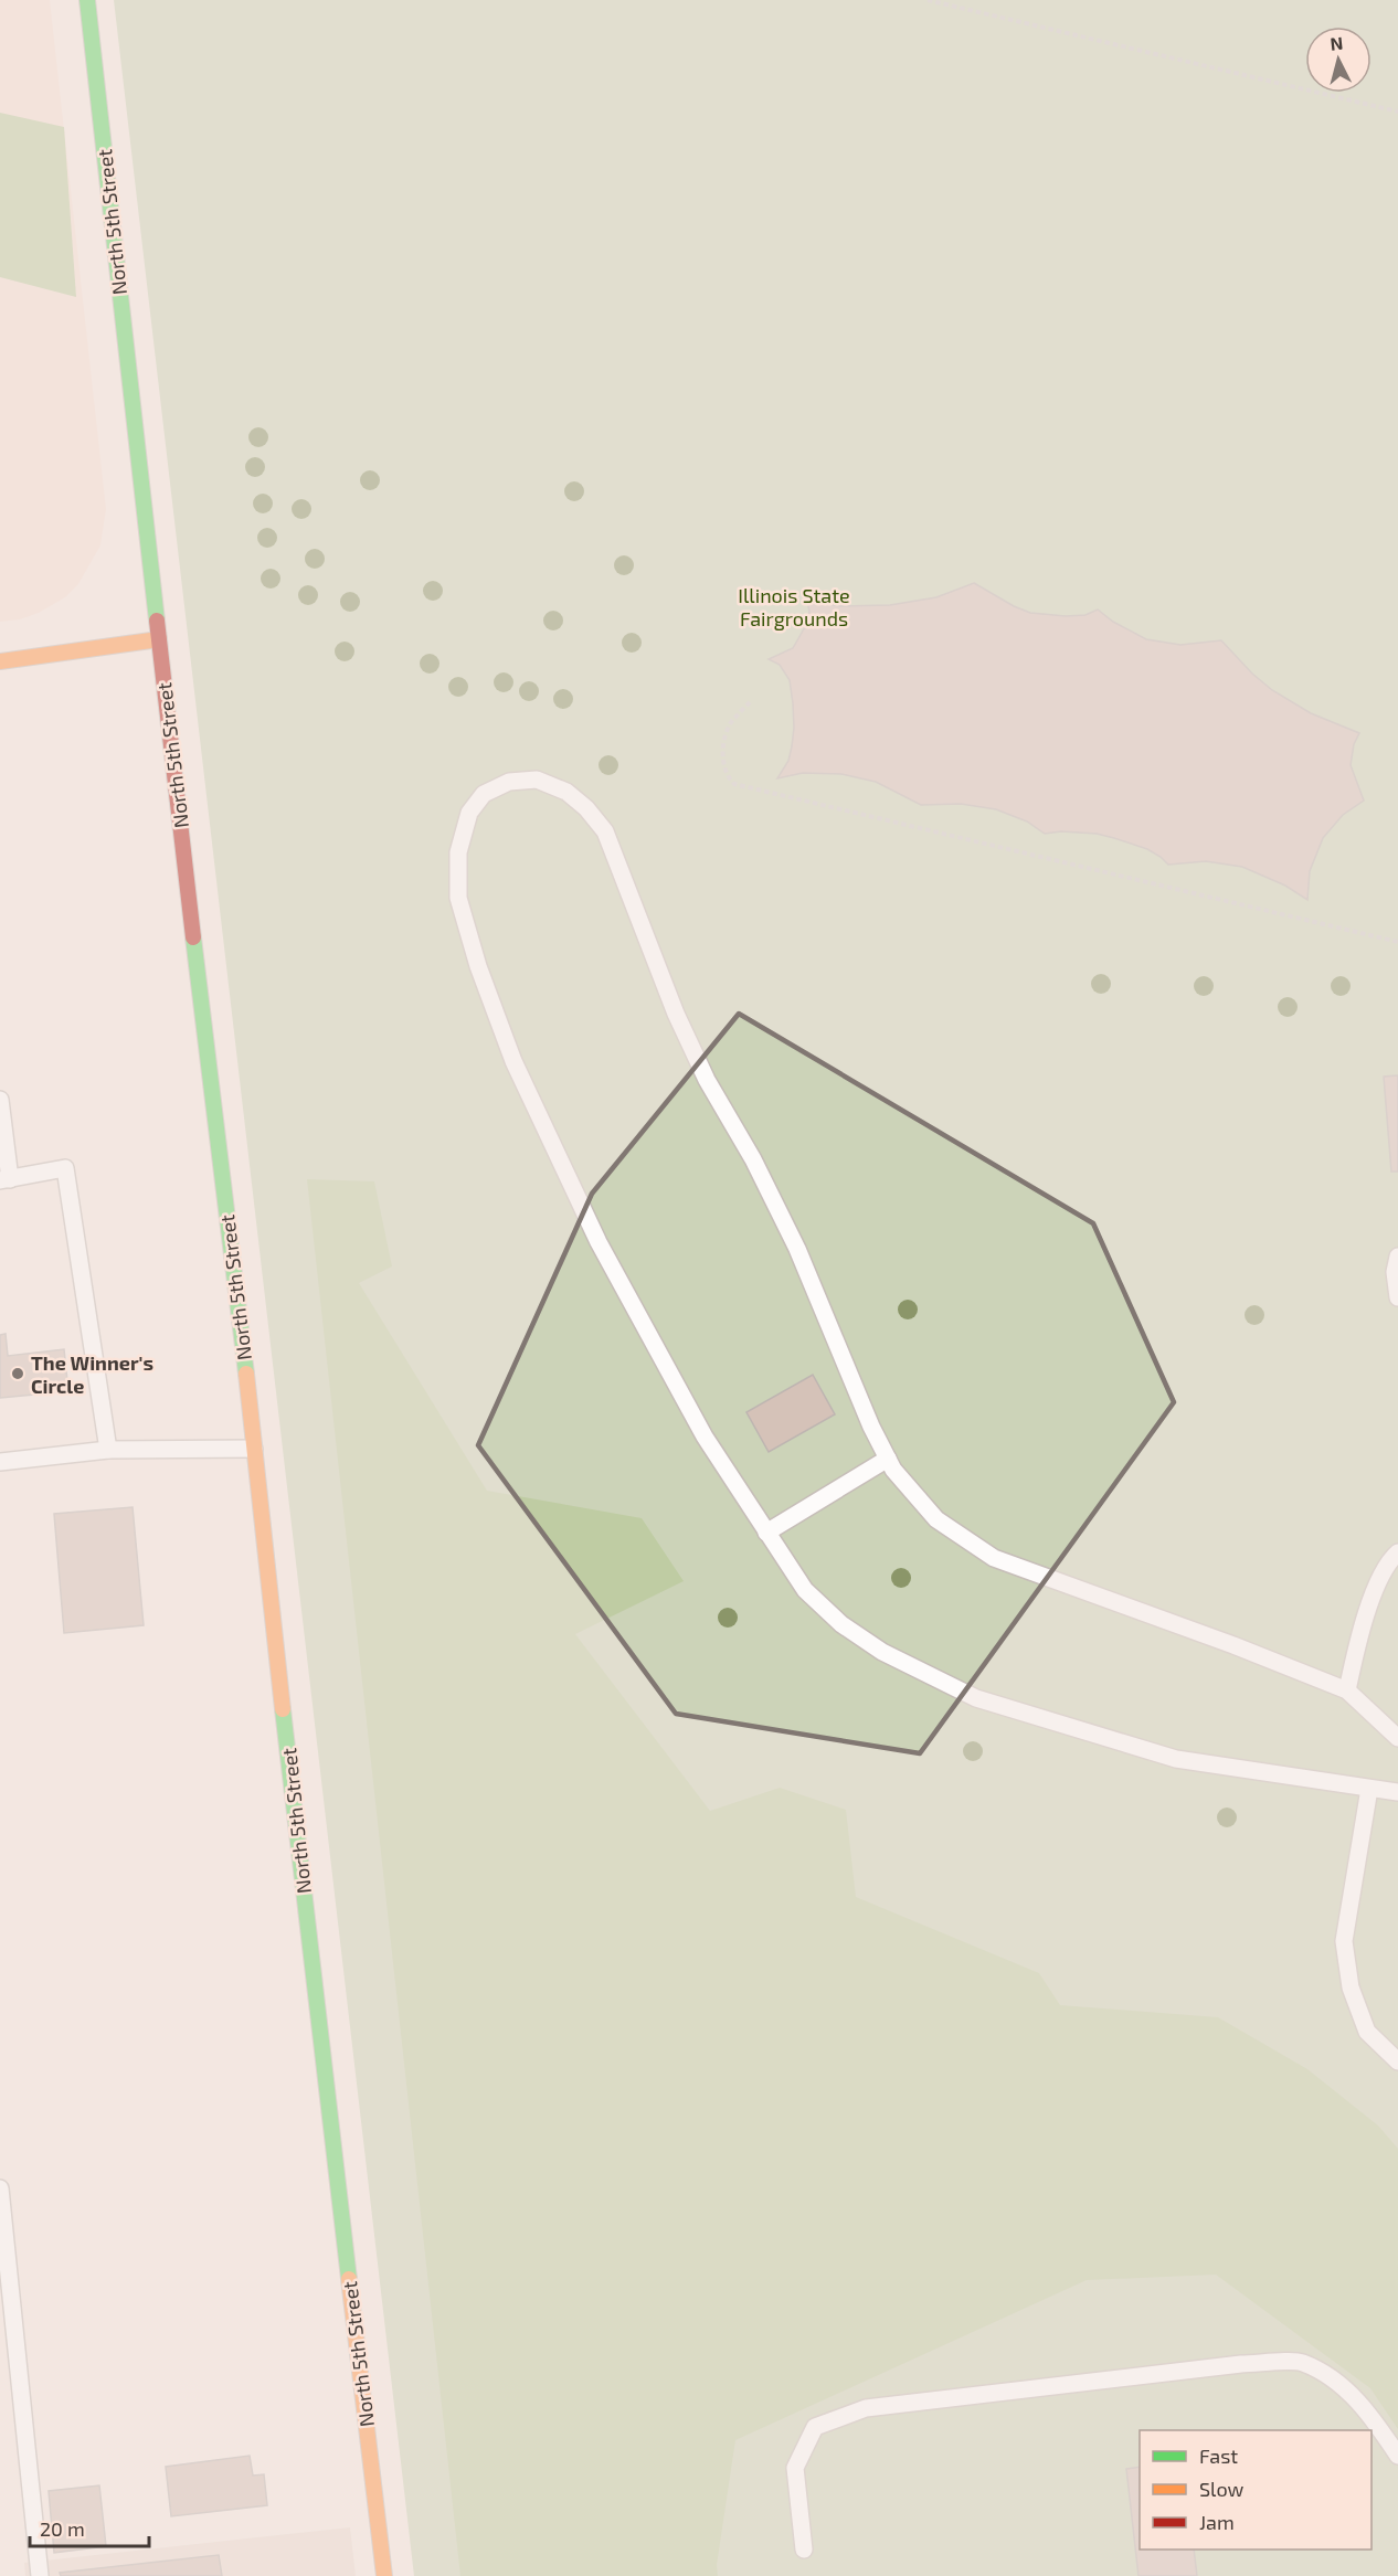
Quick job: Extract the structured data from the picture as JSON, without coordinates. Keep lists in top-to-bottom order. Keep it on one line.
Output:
{"streets":{"main road":["North 5th Street"]},"parks":["Illinois State Fairgrounds"],"places":["The Winner's Circle"],"legend":["Fast","Slow","Jam"],"scale_bar":"20 m","north":"top"}
